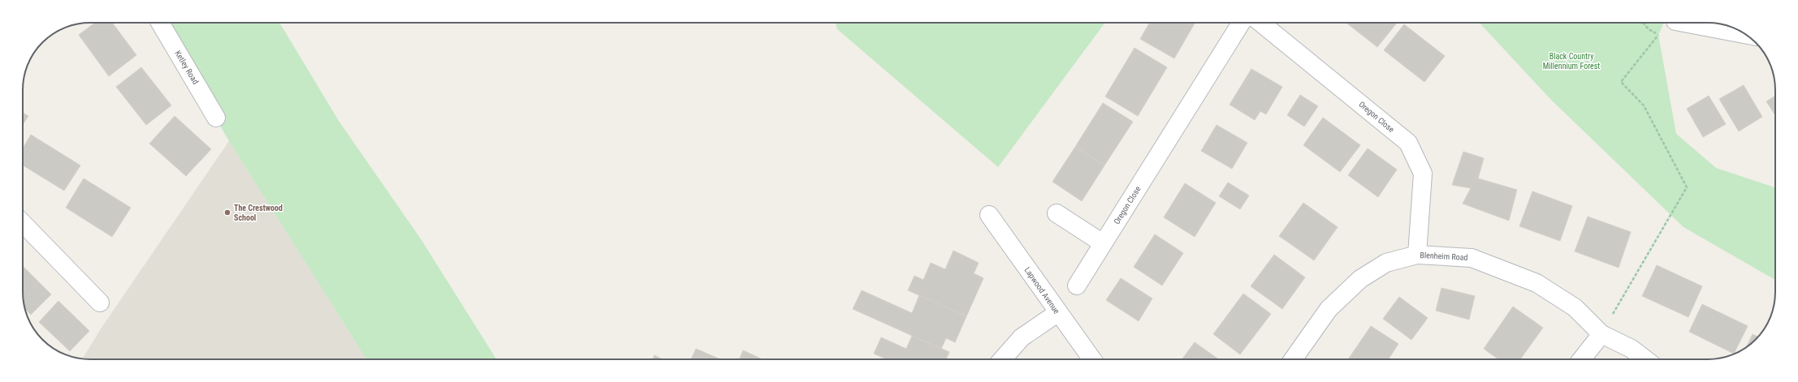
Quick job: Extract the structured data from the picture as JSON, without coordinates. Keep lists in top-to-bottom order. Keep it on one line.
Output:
{"streets":{"street":["Ketley Road","Oregon Close","Blenheim Road","Lapwood Avenue"]},"crossings":[["Oregon Close","Blenheim Road"]],"parks":["Black Country Millennium Forest"],"places":["The Crestwood School"]}
